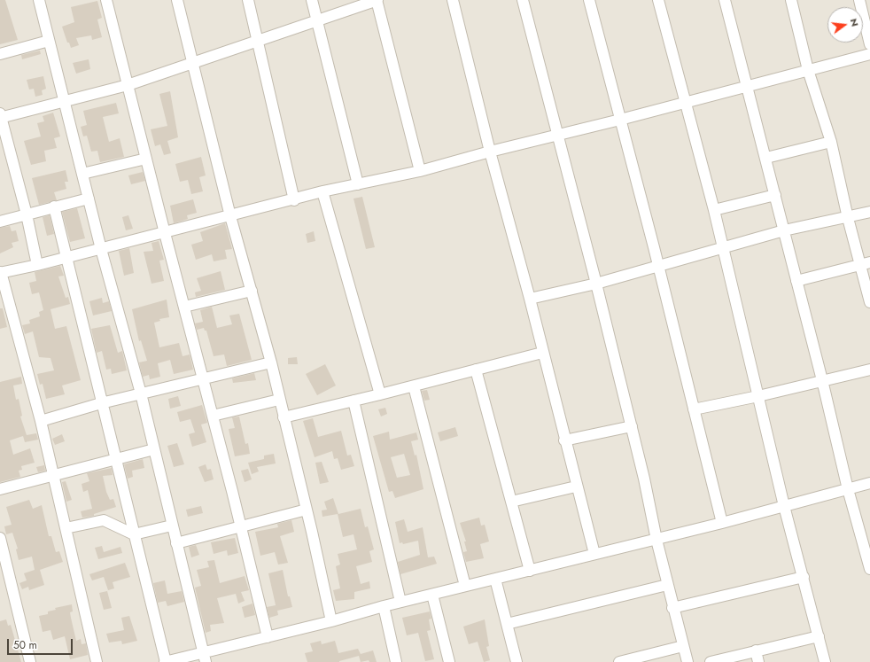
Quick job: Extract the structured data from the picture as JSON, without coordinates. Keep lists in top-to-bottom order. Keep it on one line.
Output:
{"scale_bar":"50 m","north":"right"}
